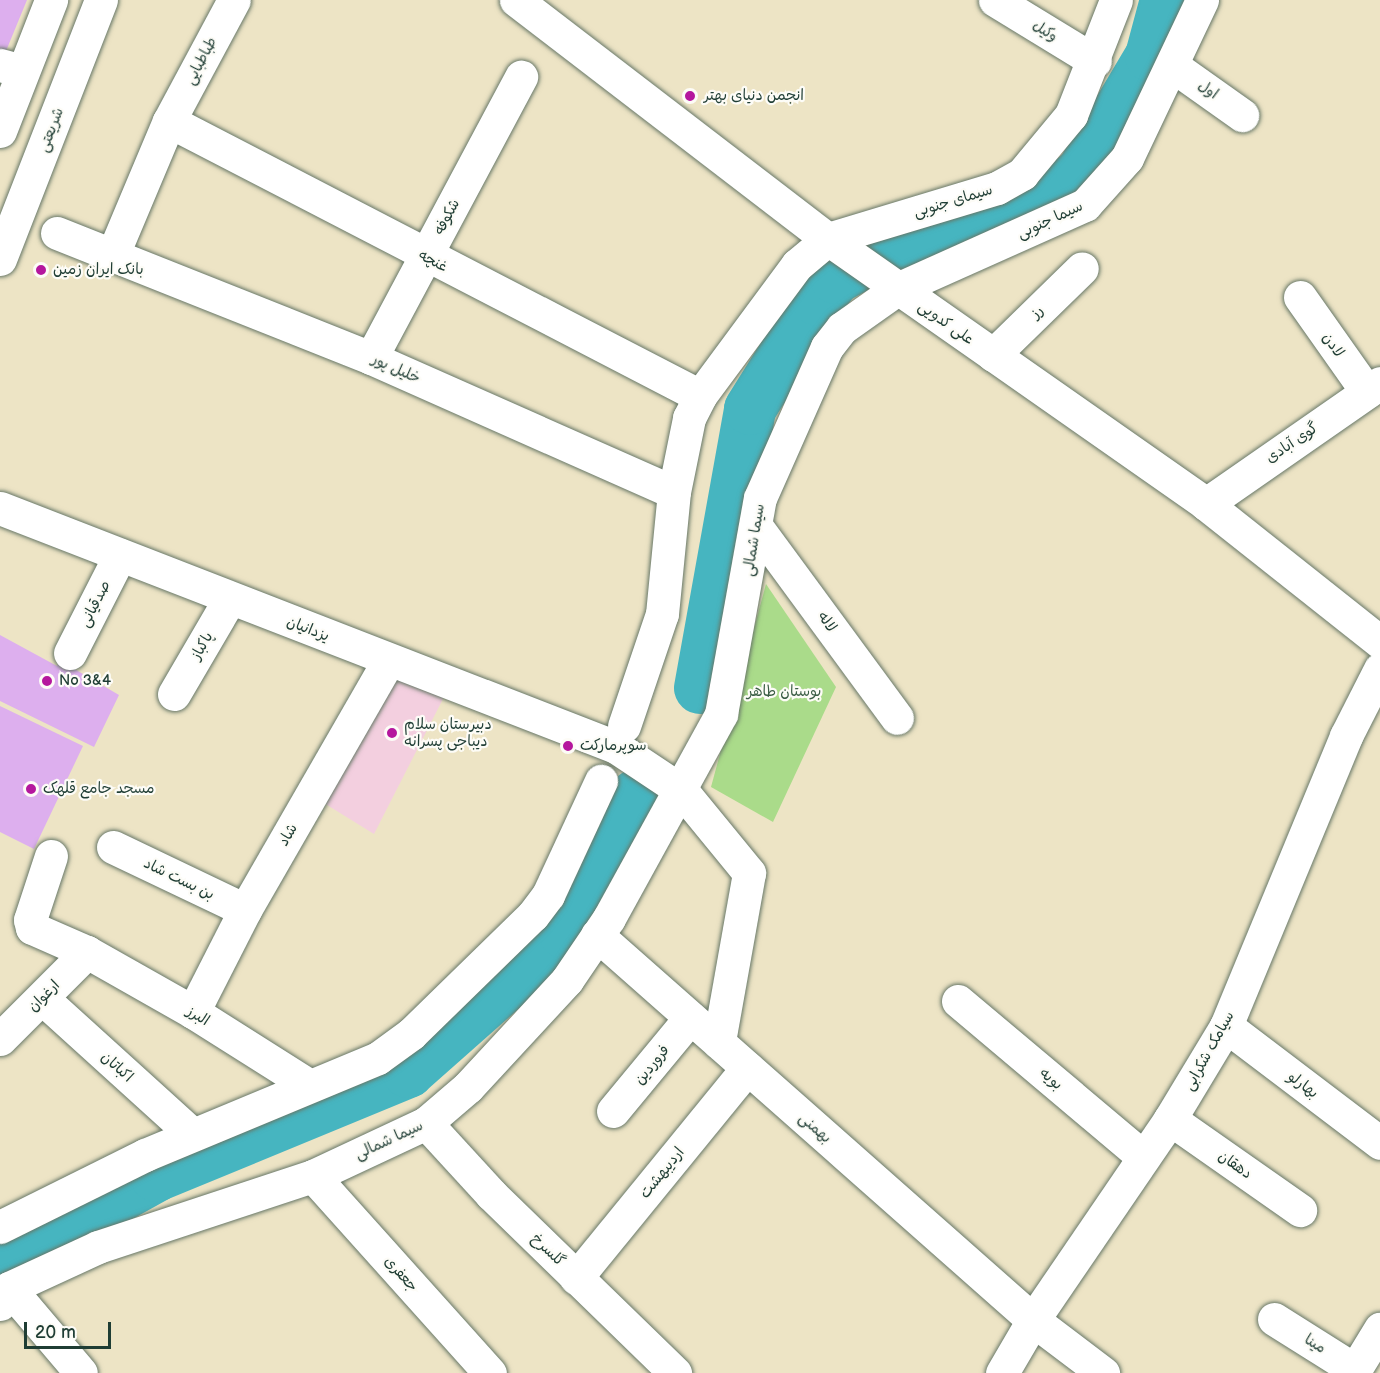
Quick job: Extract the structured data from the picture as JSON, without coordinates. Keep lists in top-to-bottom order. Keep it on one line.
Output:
{"streets":{"street":["وکیل","طباطبایی","اول","شریعتی","سیمای جنوبی","شکوفه","سیما جنوبی","غنچه","رز","علی کدویی","لادن","خلیل‌ پور","گوی آبادی","سیما شمالی","صدقیانی","لاله","یزدانیان","پاکباز","شاد","بن بست شاد","ارغوان","البرز","سیامک شکرابی","فروردین","اکباتان","بویه","بهارلو","بهمنی","دهقان","اردیبهشت","گلسرخ","جعفری","مینا"]},"crossings":[["وکیل","سیمای جنوبی"],["طباطبایی","غنچه"],["اول","سیما جنوبی"],["سیمای جنوبی","علی کدویی"],["شکوفه","غنچه"],["شکوفه","خلیل‌ پور"],["سیما جنوبی","علی کدویی"],["سیما جنوبی","سیما شمالی"],["رز","علی کدویی"],["علی کدویی","گوی آبادی"],["علی کدویی","سیما شمالی"],["لادن","گوی آبادی"],["سیما شمالی","لاله"],["سیما شمالی","یزدانیان"],["سیما شمالی","بهمنی"],["سیما شمالی","گلسرخ"],["سیما شمالی","جعفری"],["صدقیانی","یزدانیان"],["یزدانیان","پاکباز"],["یزدانیان","شاد"],["شاد","بن بست شاد"],["شاد","البرز"],["ارغوان","البرز"],["ارغوان","اکباتان"],["سیامک شکرابی","بویه"],["سیامک شکرابی","بهارلو"],["سیامک شکرابی","بهمنی"],["سیامک شکرابی","دهقان"],["فروردین","بهمنی"],["بهمنی","اردیبهشت"],["اردیبهشت","گلسرخ"]],"parks":["بوستان طاهر"],"places":["انجمن دنیای بهتر","بانک ایران زمین","No 3&4","دبیرستان سلام دیباجی پسرانه","سوپرمارکت","مسجد جامع قلهک"],"scale_bar":"20 m"}
